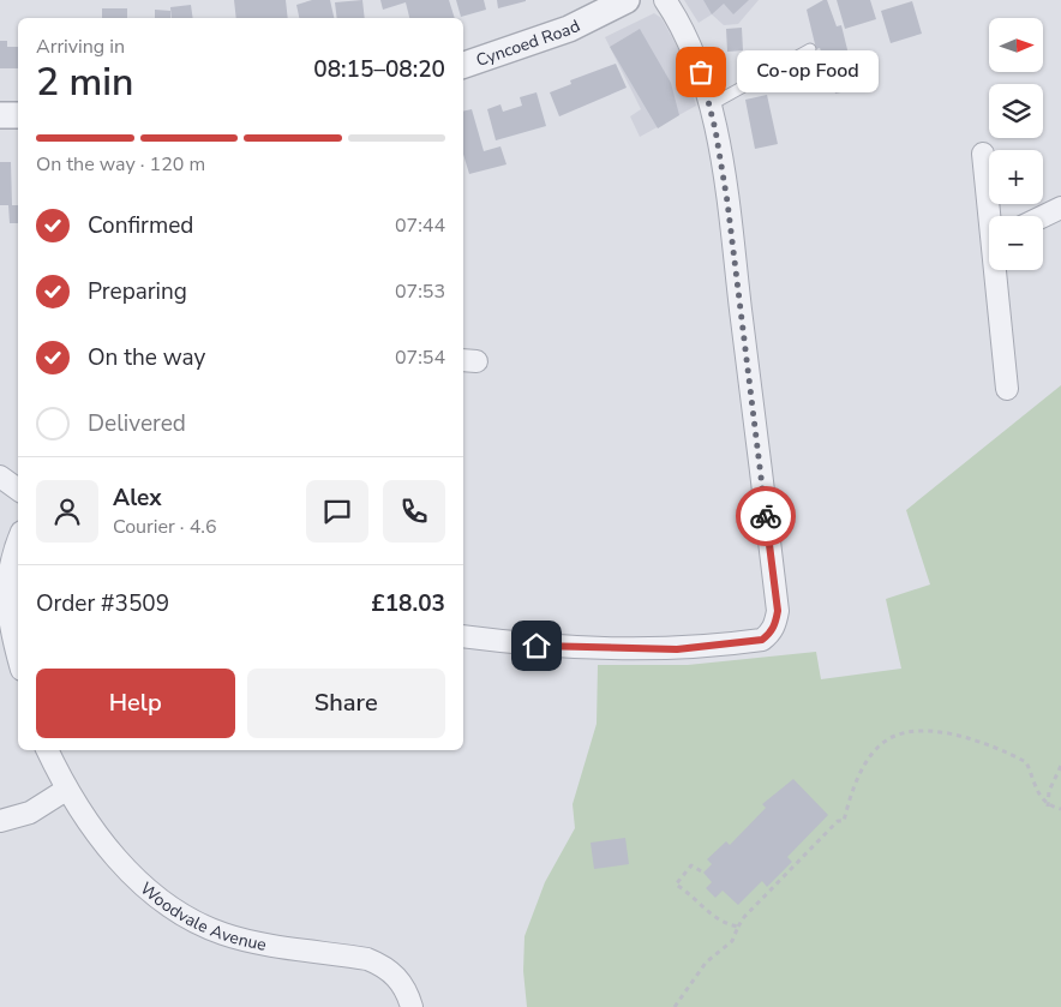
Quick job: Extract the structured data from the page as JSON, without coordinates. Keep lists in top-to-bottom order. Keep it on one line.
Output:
{"streets":{"street":["Cyncoed Road","Woodvale Avenue"]},"places":["Co-op Food"],"north":"right","page":{"map_buttons":["+","−"],"heading":["2 min","Arriving in","08:15–08:20"],"panel":["Alex","Courier · 4.6","Order #3509","£18.03"],"bubble":"Co-op Food","bar":"On the way · 120 m","list":[["Confirmed","07:44"],["Preparing","07:53"],["On the way","07:54"],"Delivered"],"buttons":["Help","Share"]}}
